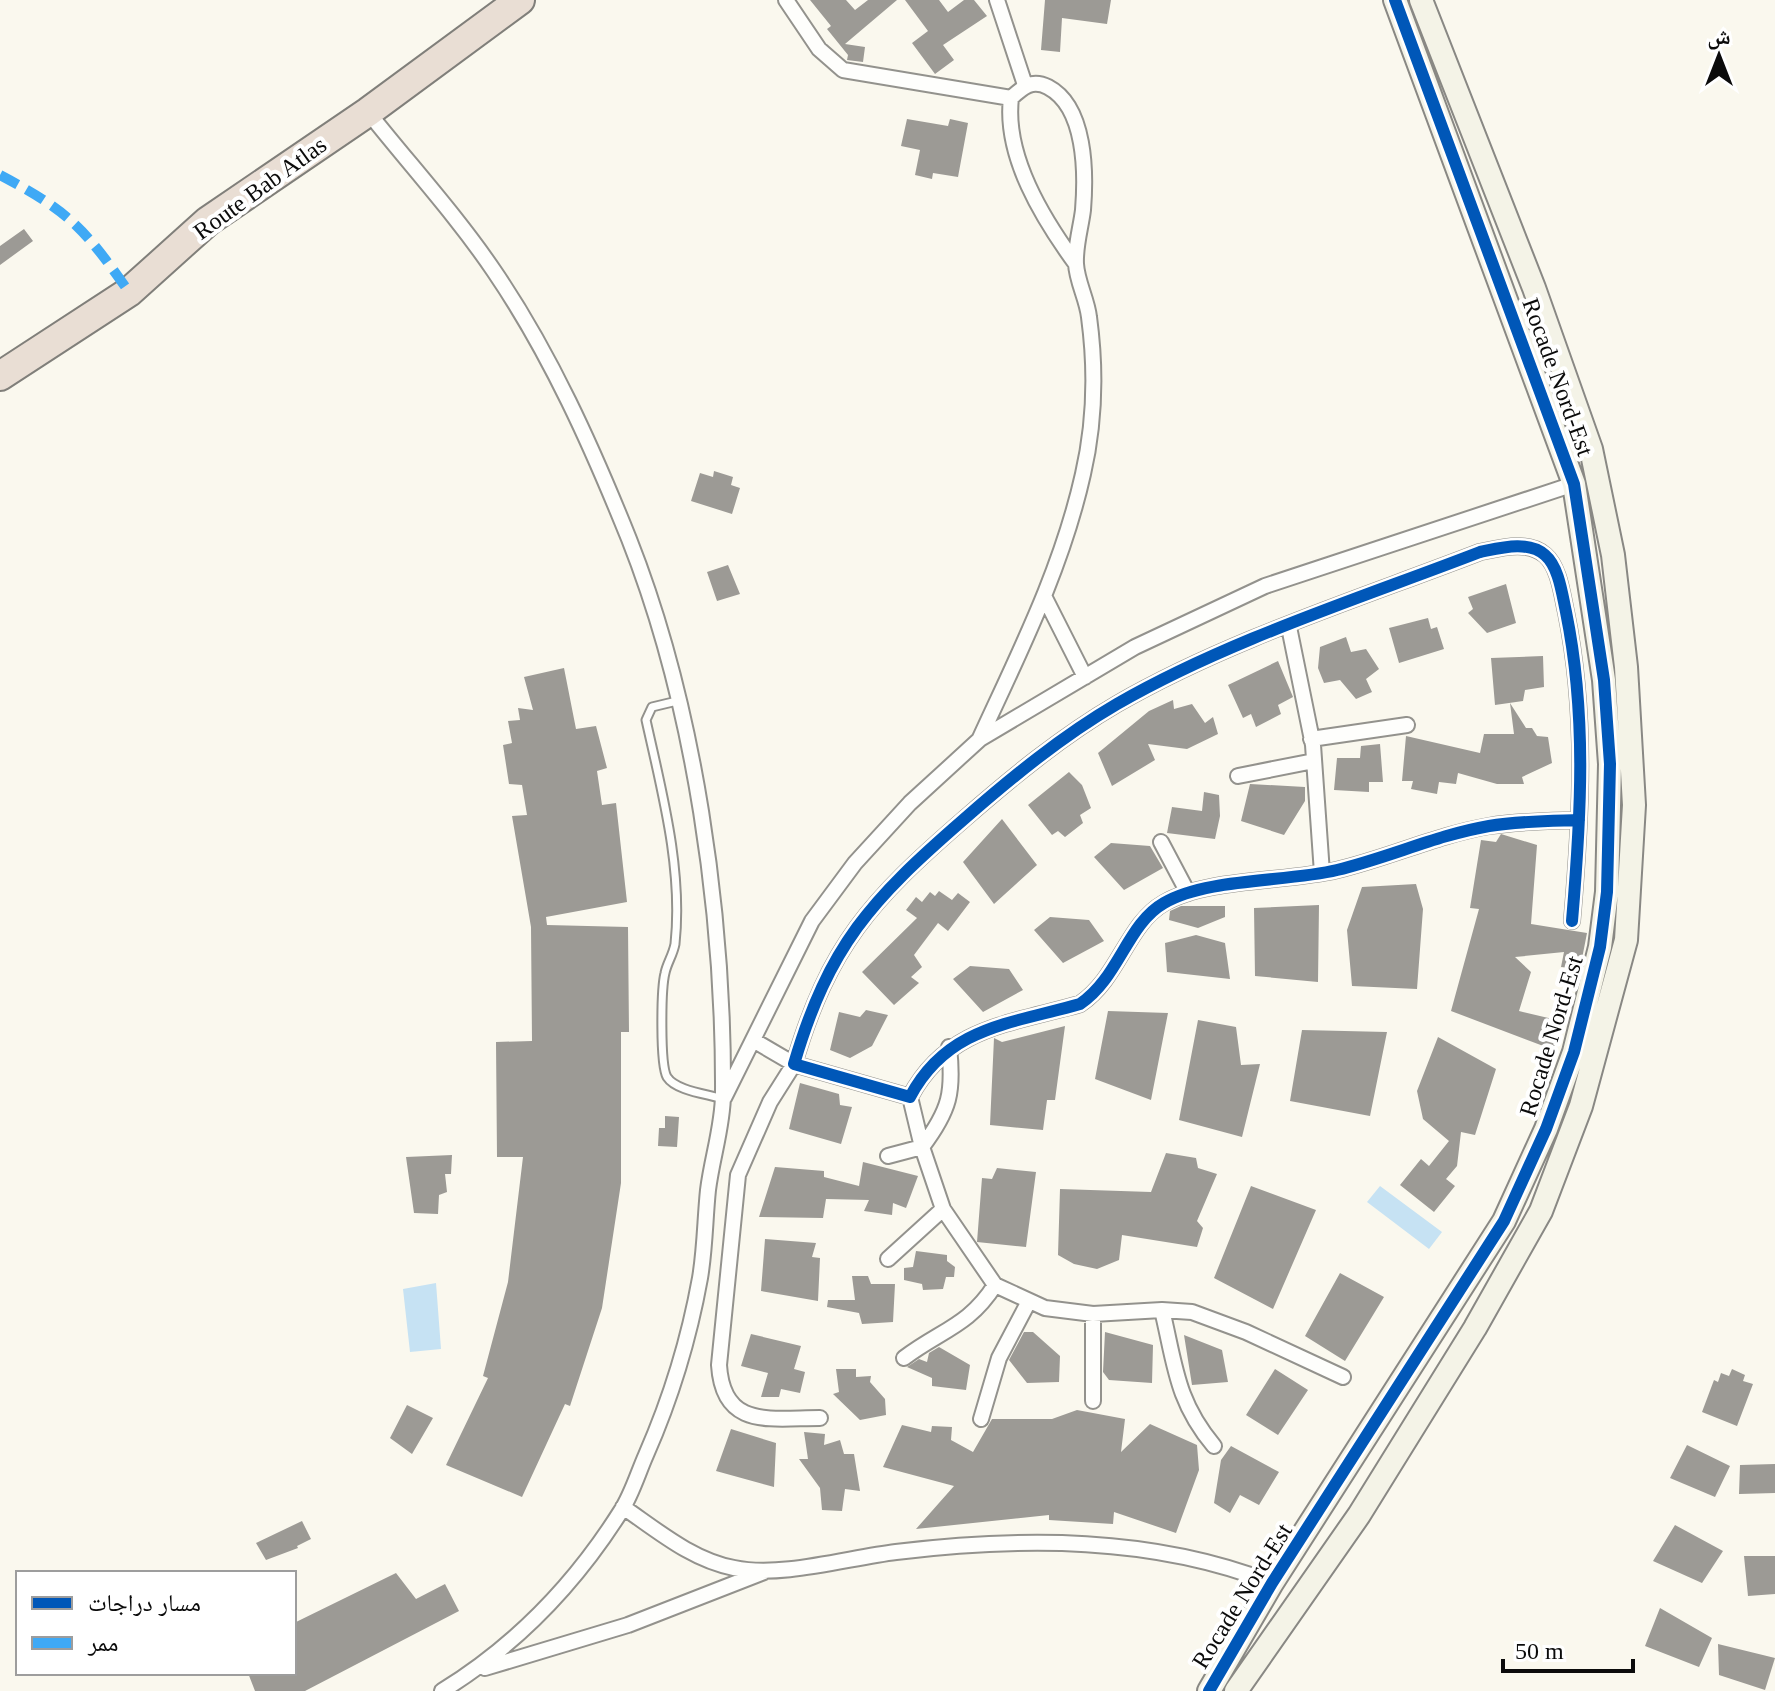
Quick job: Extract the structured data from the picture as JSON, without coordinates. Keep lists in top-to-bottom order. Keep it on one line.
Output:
{"streets":{"highway":["Route Bab Atlas"],"street":["Rocade Nord-Est"]},"legend":["مسار دراجات","ممر"],"scale_bar":"50 m","north":"top"}
